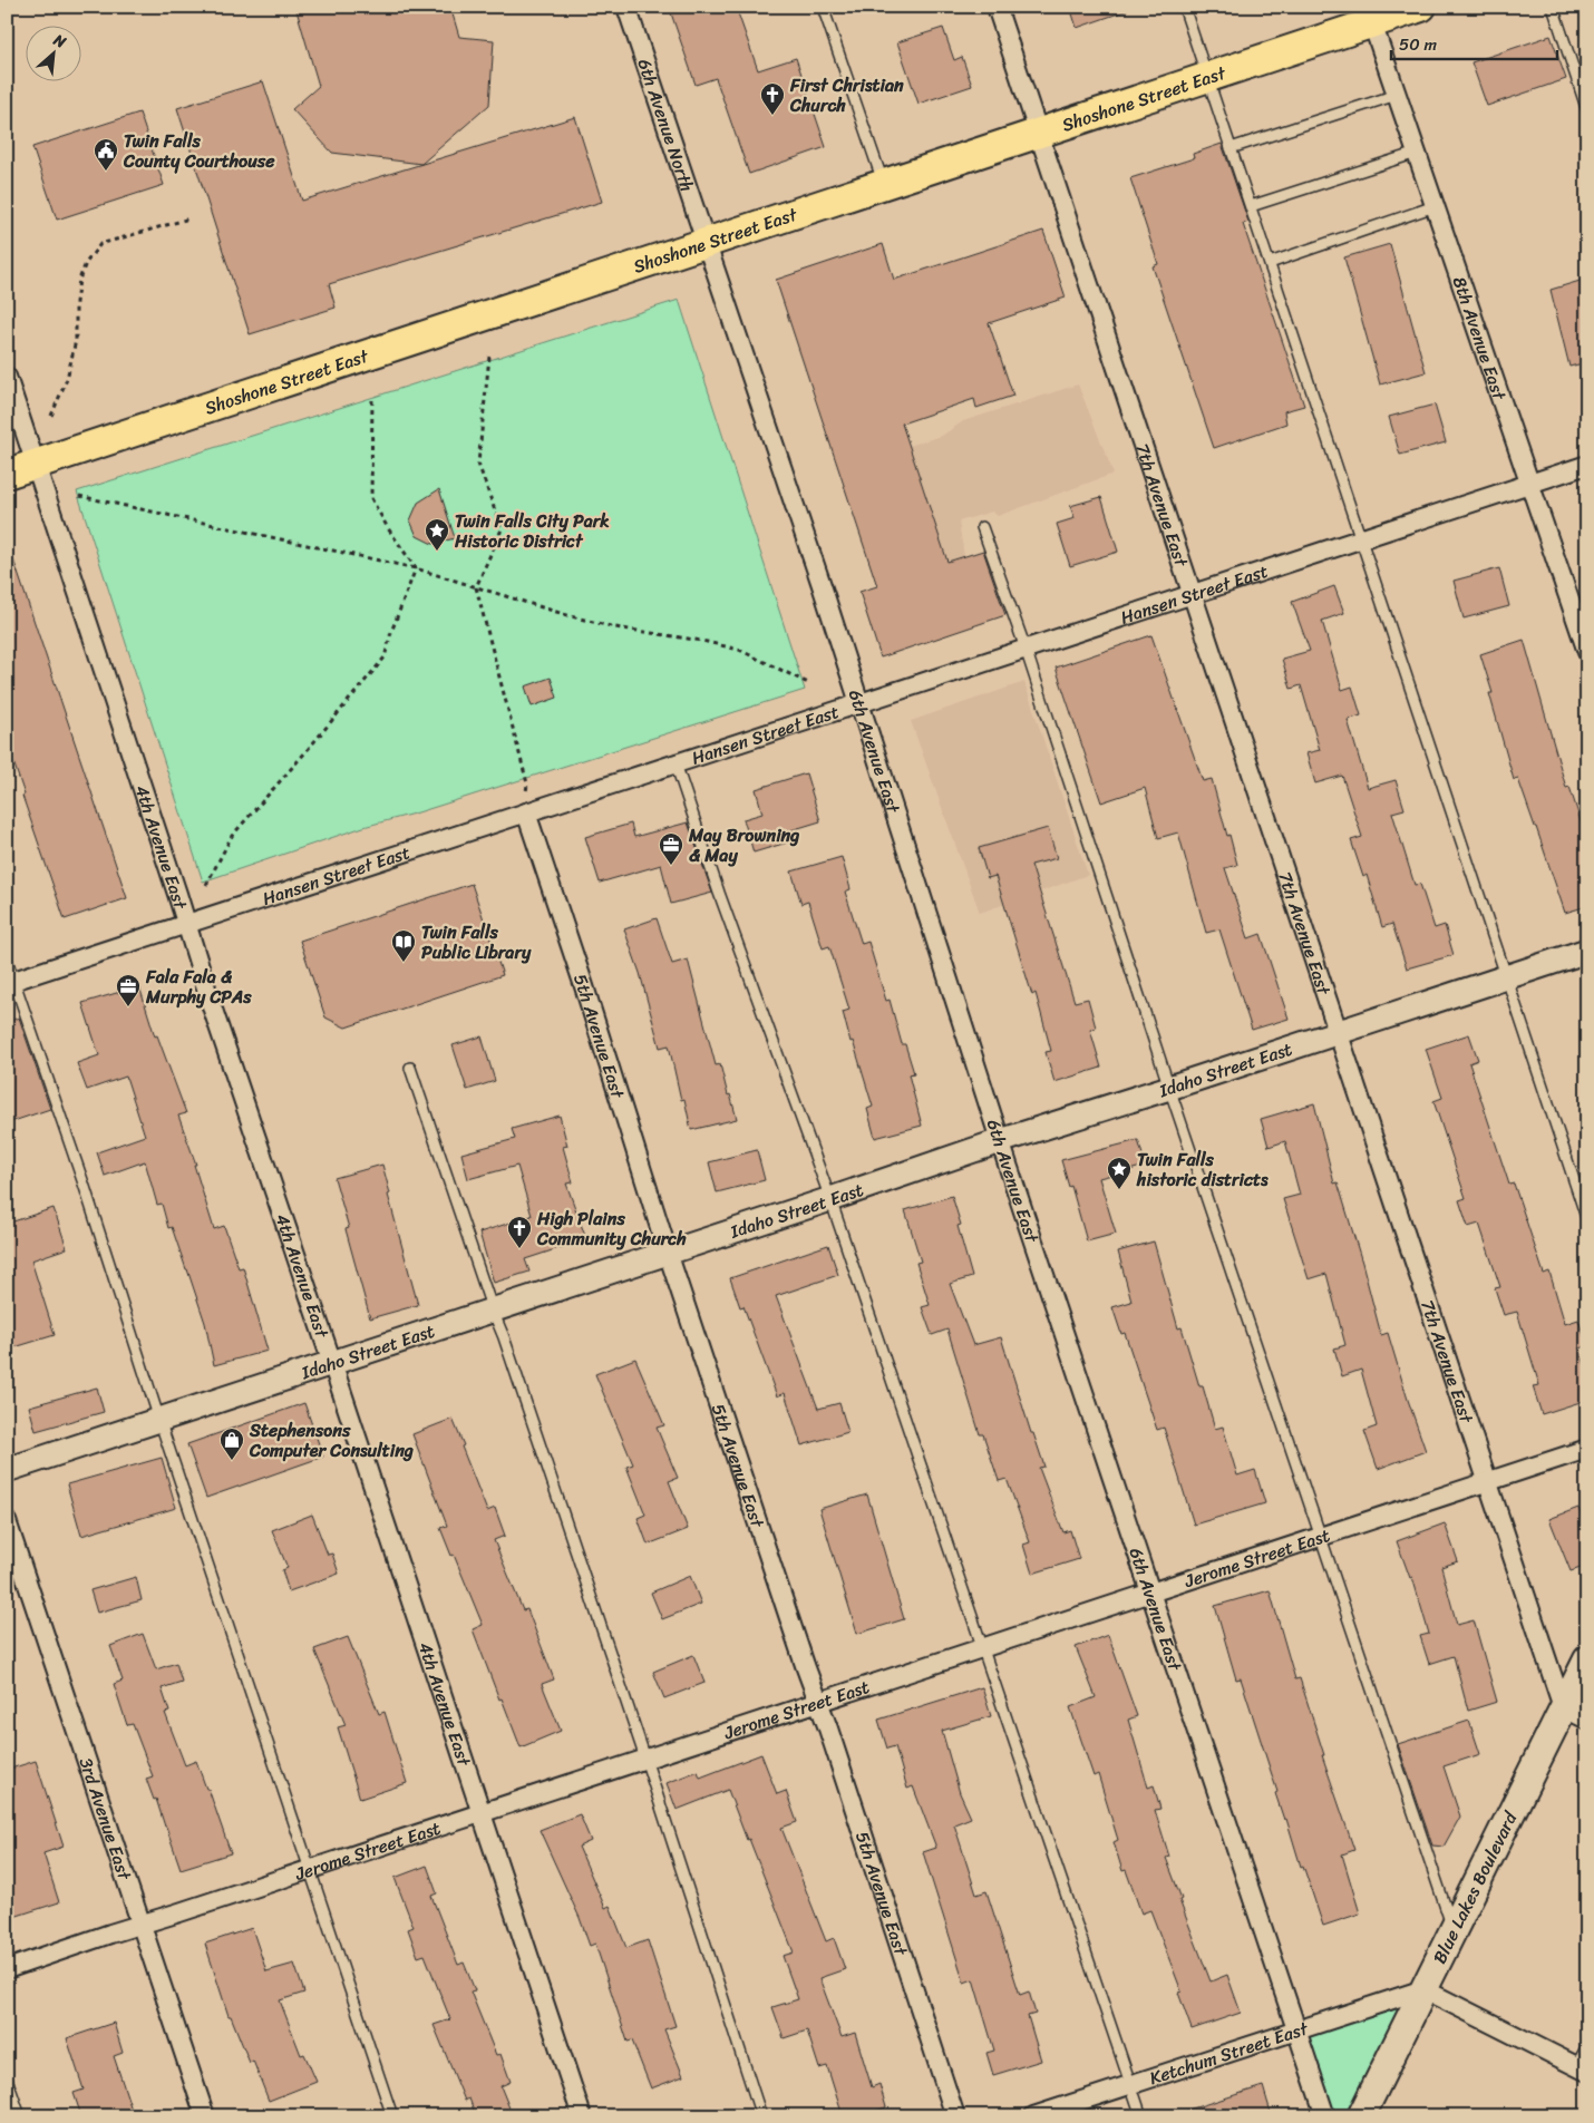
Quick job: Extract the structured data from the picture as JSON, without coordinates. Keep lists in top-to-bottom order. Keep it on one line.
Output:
{"streets":{"main road":["Shoshone Street East","Blue Lakes Boulevard"],"street":["6th Avenue North","8th Avenue East","7th Avenue East","Hansen Street East","6th Avenue East","4th Avenue East","5th Avenue East","Idaho Street East","Jerome Street East","3rd Avenue East","Ketchum Street East"]},"crossings":[["Shoshone Street East","6th Avenue North"],["Shoshone Street East","8th Avenue East"],["Shoshone Street East","7th Avenue East"],["Shoshone Street East","6th Avenue East"],["Shoshone Street East","4th Avenue East"],["6th Avenue North","6th Avenue East"],["8th Avenue East","Hansen Street East"],["7th Avenue East","Hansen Street East"],["7th Avenue East","Idaho Street East"],["7th Avenue East","Jerome Street East"],["7th Avenue East","Blue Lakes Boulevard"],["Hansen Street East","6th Avenue East"],["Hansen Street East","4th Avenue East"],["Hansen Street East","5th Avenue East"],["6th Avenue East","Idaho Street East"],["6th Avenue East","Jerome Street East"],["6th Avenue East","Ketchum Street East"],["4th Avenue East","Idaho Street East"],["4th Avenue East","Jerome Street East"],["5th Avenue East","Idaho Street East"],["5th Avenue East","Jerome Street East"],["Jerome Street East","3rd Avenue East"],["Blue Lakes Boulevard","Ketchum Street East"]],"places":{"church":["First Christian Church","High Plains Community Church"],"public building":["Twin Falls County Courthouse"],"place":["Twin Falls City Park Historic District","Twin Falls historic districts"],"office":["May Browning & May","Fala Fala & Murphy CPAs"],"library":["Twin Falls Public Library"],"shop":["Stephensons Computer Consulting"]},"scale_bar":"50 m","north":"top right"}
